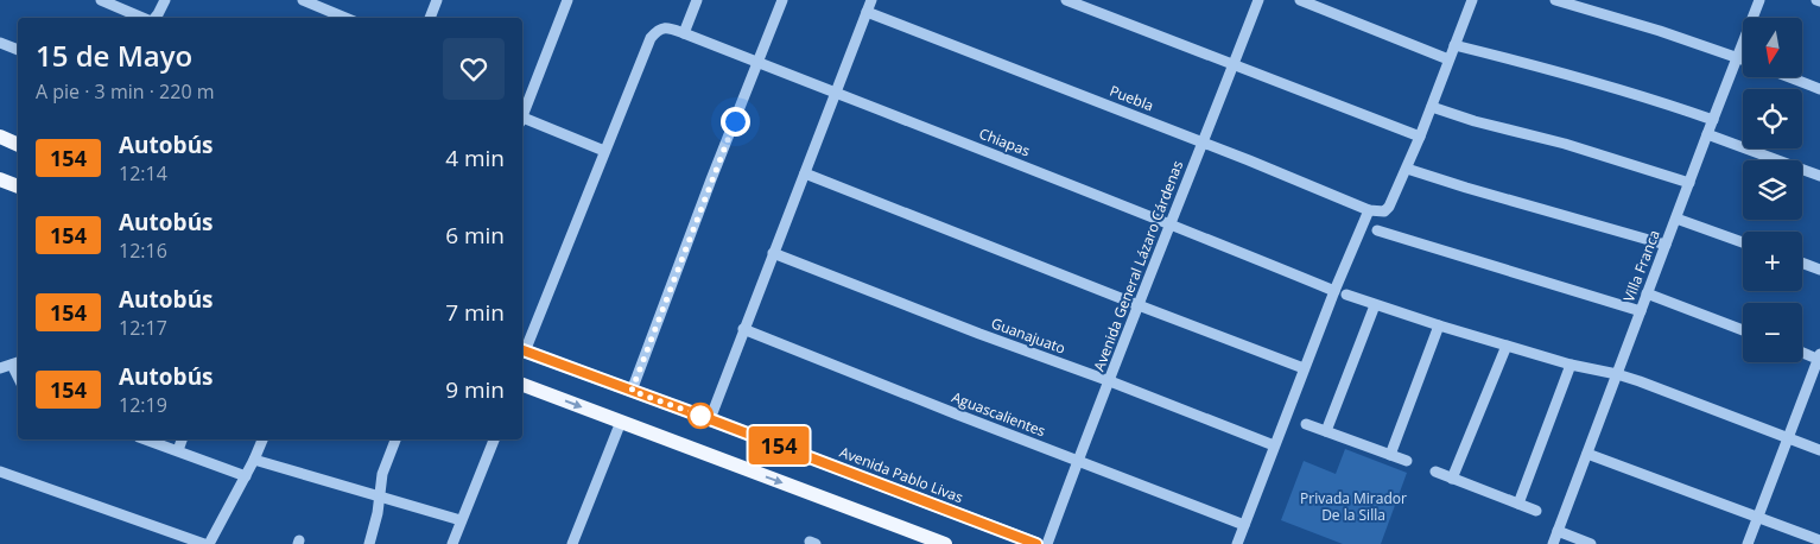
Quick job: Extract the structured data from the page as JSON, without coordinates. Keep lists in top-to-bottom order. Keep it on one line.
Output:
{"streets":{"main road":["Avenida Pablo Livas"],"street":["Puebla","Chiapas","Avenida General Lázaro Cárdenas","Villa Franca","Guanajuato","Aguascalientes"]},"crossings":[["Puebla","Avenida General Lázaro Cárdenas"],["Chiapas","Avenida General Lázaro Cárdenas"],["Avenida General Lázaro Cárdenas","Guanajuato"],["Avenida General Lázaro Cárdenas","Aguascalientes"]],"parks":["Privada Mirador De la Silla"],"lines":["bus line 154"],"north":"bottom","page":{"on_map":"154","map_buttons":["+","−"],"heading":["15 de Mayo","A pie · 3 min · 220 m"],"list":[{"mark":"154","name":"Autobús","note":"12:14","value":"4 min"},{"mark":"154","name":"Autobús","note":"12:16","value":"6 min"},{"mark":"154","name":"Autobús","note":"12:17","value":"7 min"},{"mark":"154","name":"Autobús","note":"12:19","value":"9 min"}]}}
